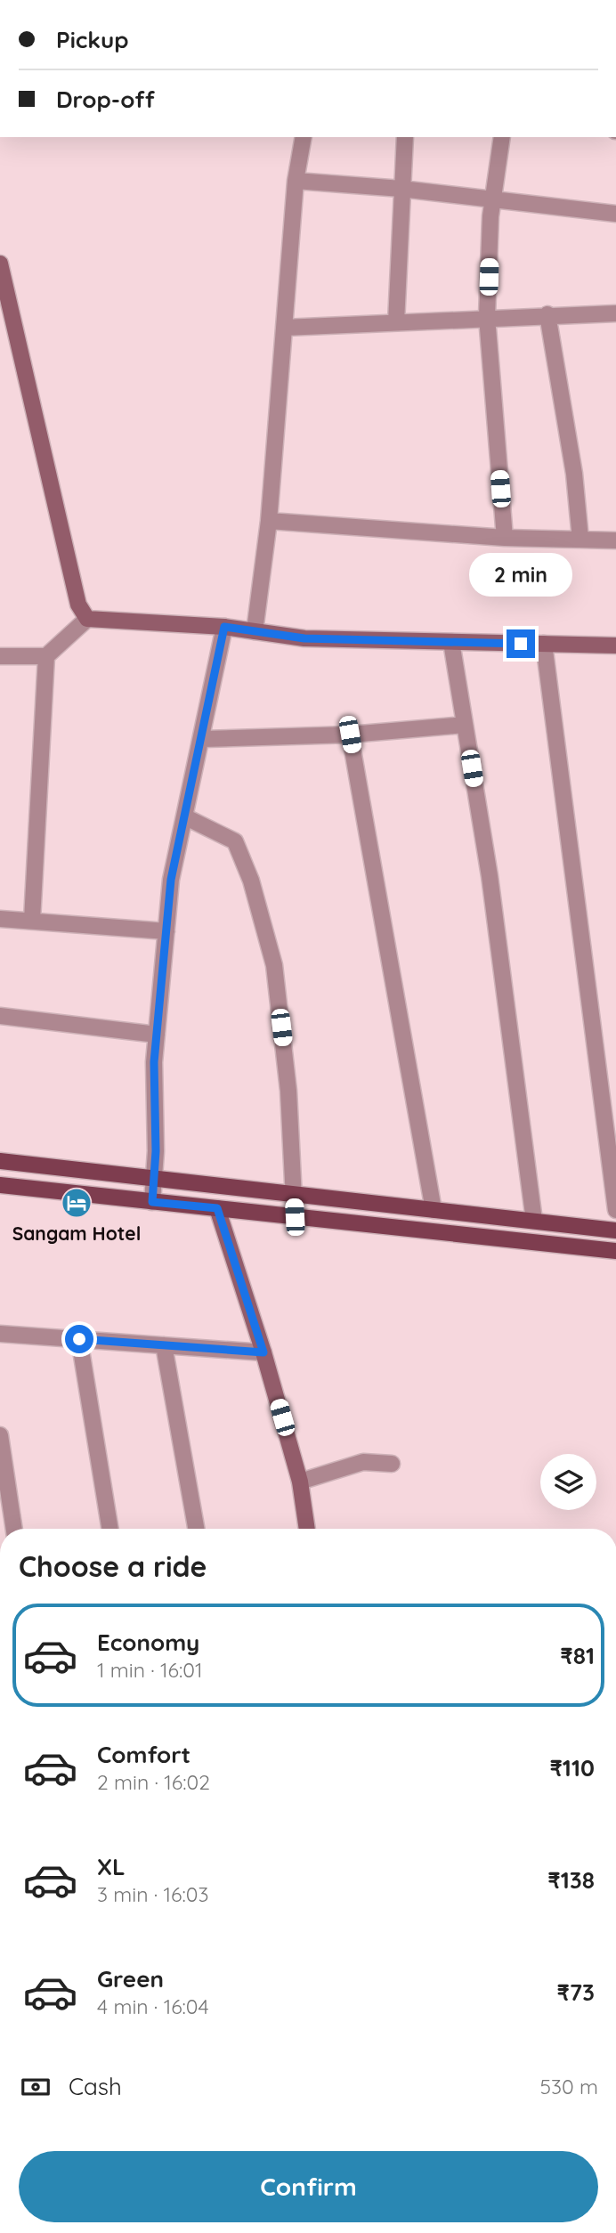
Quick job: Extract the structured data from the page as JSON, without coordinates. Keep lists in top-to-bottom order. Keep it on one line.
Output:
{"places":{"hotel":["Sangam Hotel"]},"page":{"banner":["Pickup","Drop-off"],"bubble":"2 min","heading":"Choose a ride","list":[{"name":"Economy","note":"1 min · 16:01","value":"₹81"},{"name":"Comfort","note":"2 min · 16:02","value":"₹110"},{"name":"XL","note":"3 min · 16:03","value":"₹138"},{"name":"Green","note":"4 min · 16:04","value":"₹73"}],"pay":["Cash","530 m"],"buttons":"Confirm"}}
